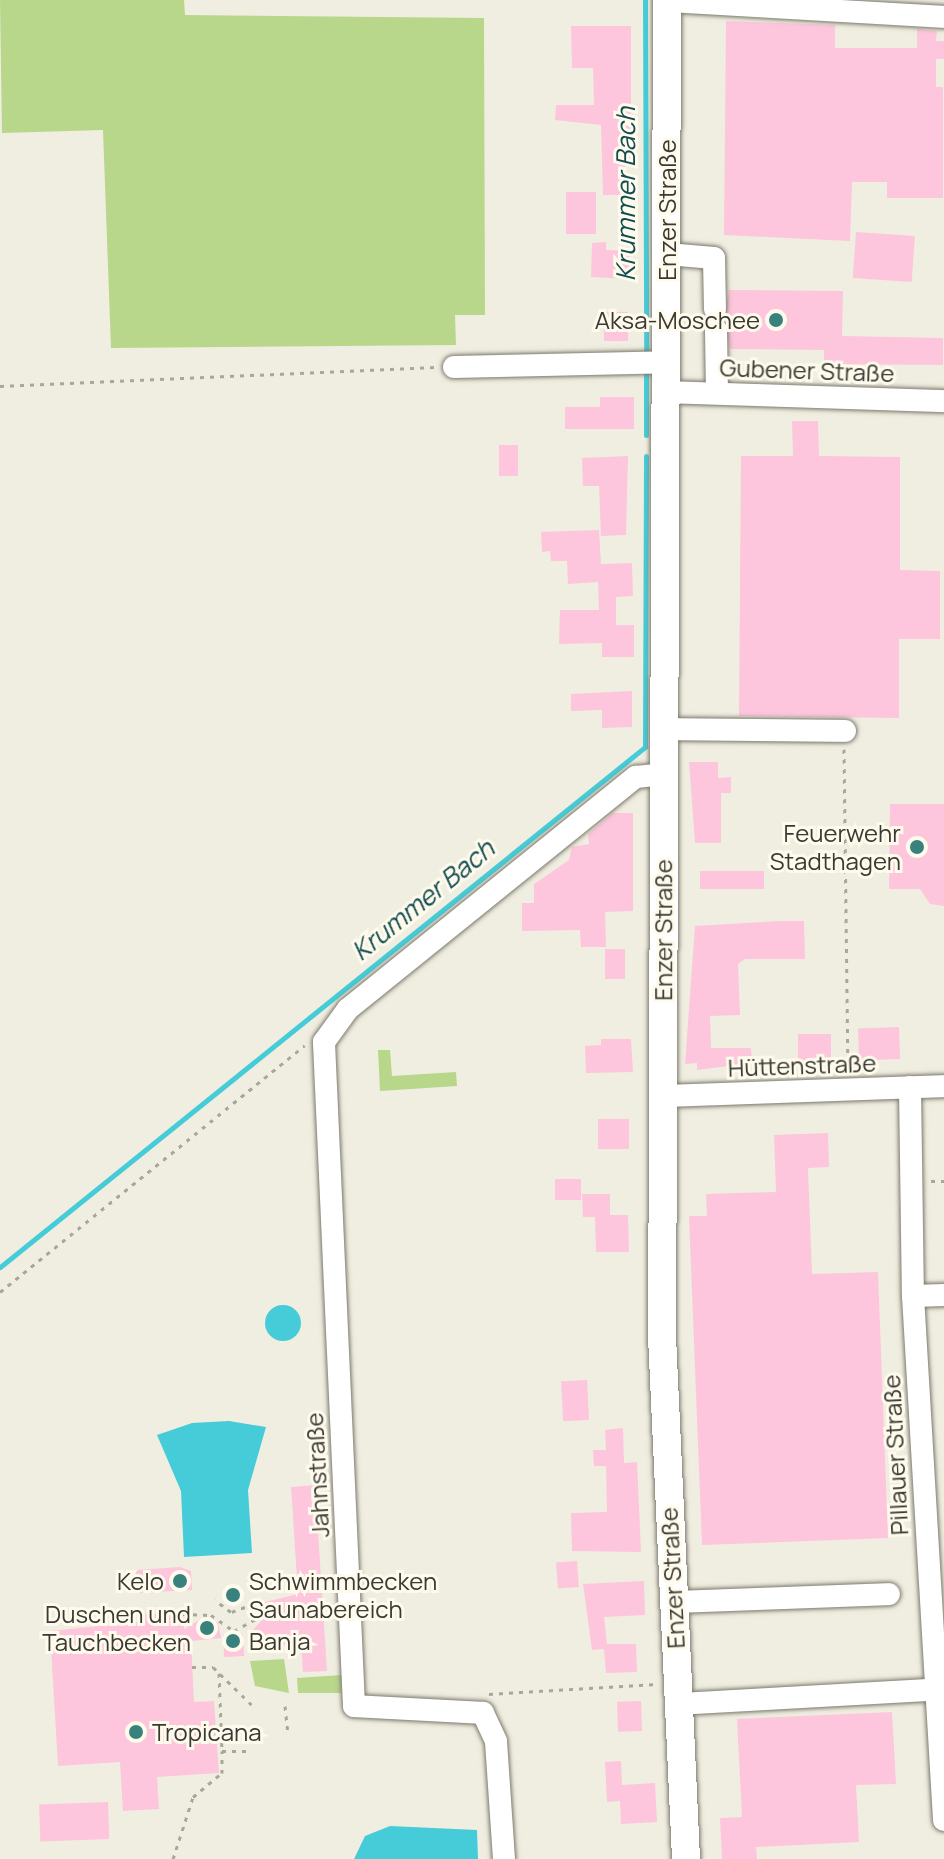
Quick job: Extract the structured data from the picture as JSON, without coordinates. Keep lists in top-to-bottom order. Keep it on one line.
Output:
{"streets":{"main road":["Enzer Straße"],"street":["Gubener Straße","Hüttenstraße","Pillauer Straße","Jahnstraße"]},"crossings":[["Enzer Straße","Gubener Straße"],["Enzer Straße","Hüttenstraße"],["Hüttenstraße","Pillauer Straße"]],"water":["Krummer Bach"],"places":["Aksa-Moschee","Feuerwehr Stadthagen","Kelo","Schwimmbecken Saunabereich","Duschen und Tauchbecken","Banja","Tropicana"]}
